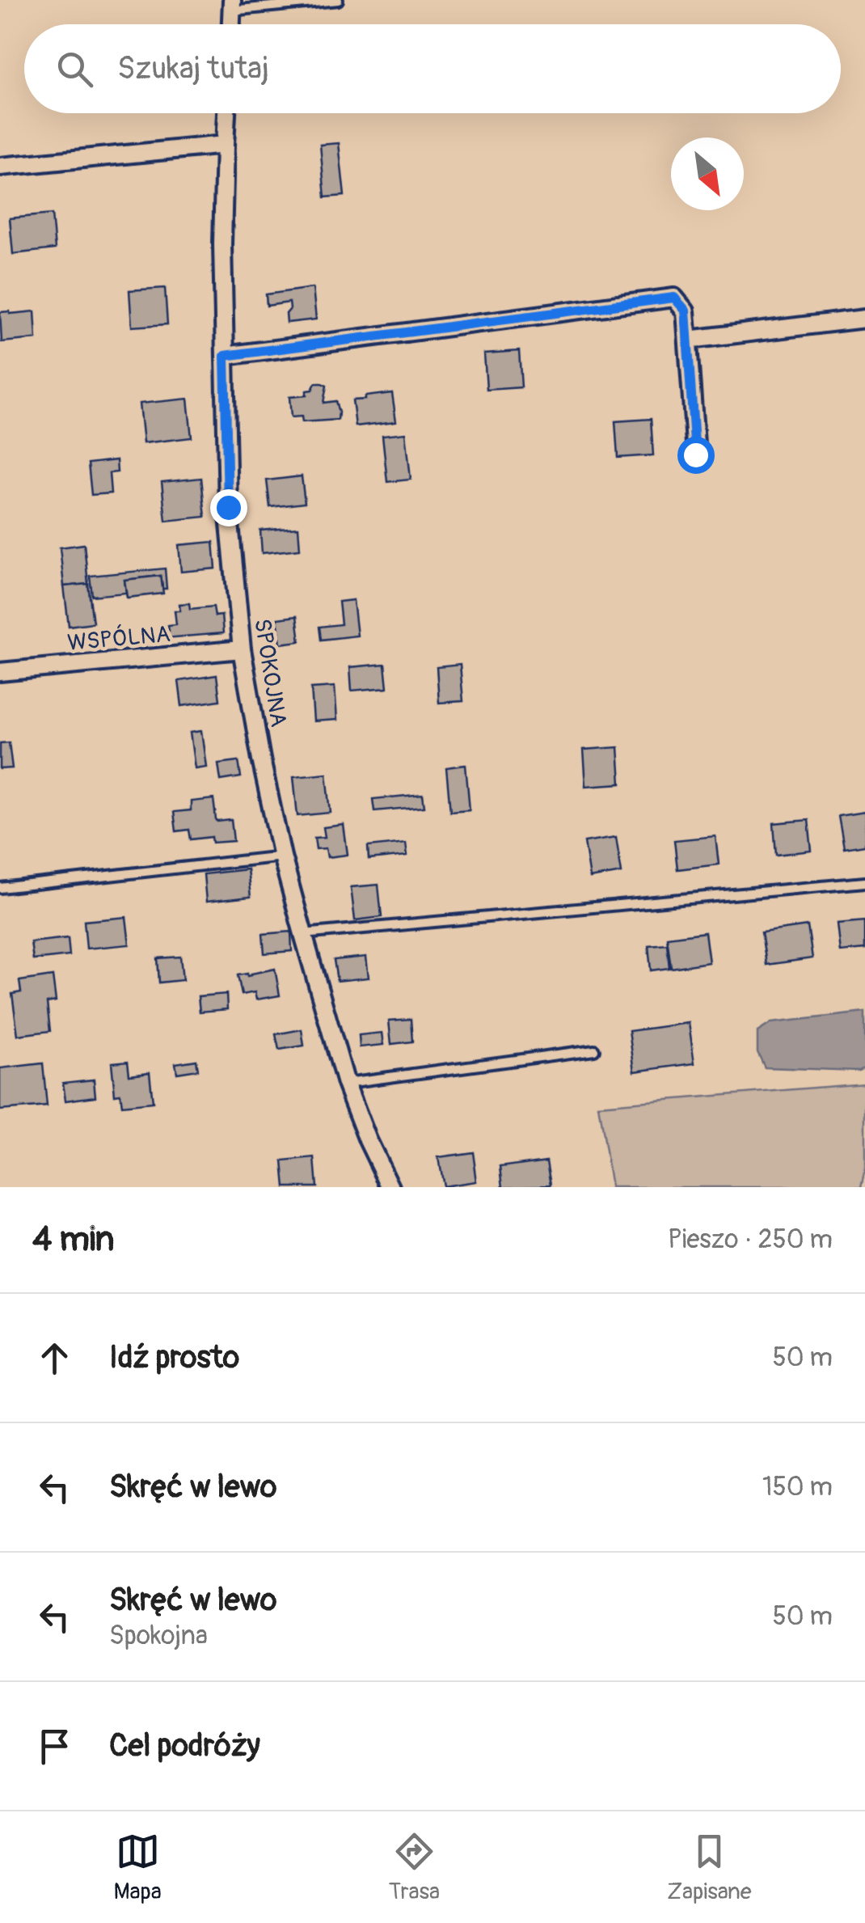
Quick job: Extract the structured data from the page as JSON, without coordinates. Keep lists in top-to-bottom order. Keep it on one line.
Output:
{"streets":{"street":["WSPÓLNA","SPOKOJNA"]},"crossings":[["WSPÓLNA","SPOKOJNA"]],"north":"bottom right","page":{"search":"Szukaj tutaj","heading":["4 min","Pieszo · 250 m"],"list":[["Idź prosto","50 m"],["Skręć w lewo","150 m"],["Skręć w lewo","Spokojna","50 m"],"Cel podróży"],"nav":["Mapa","Trasa","Zapisane"]}}
